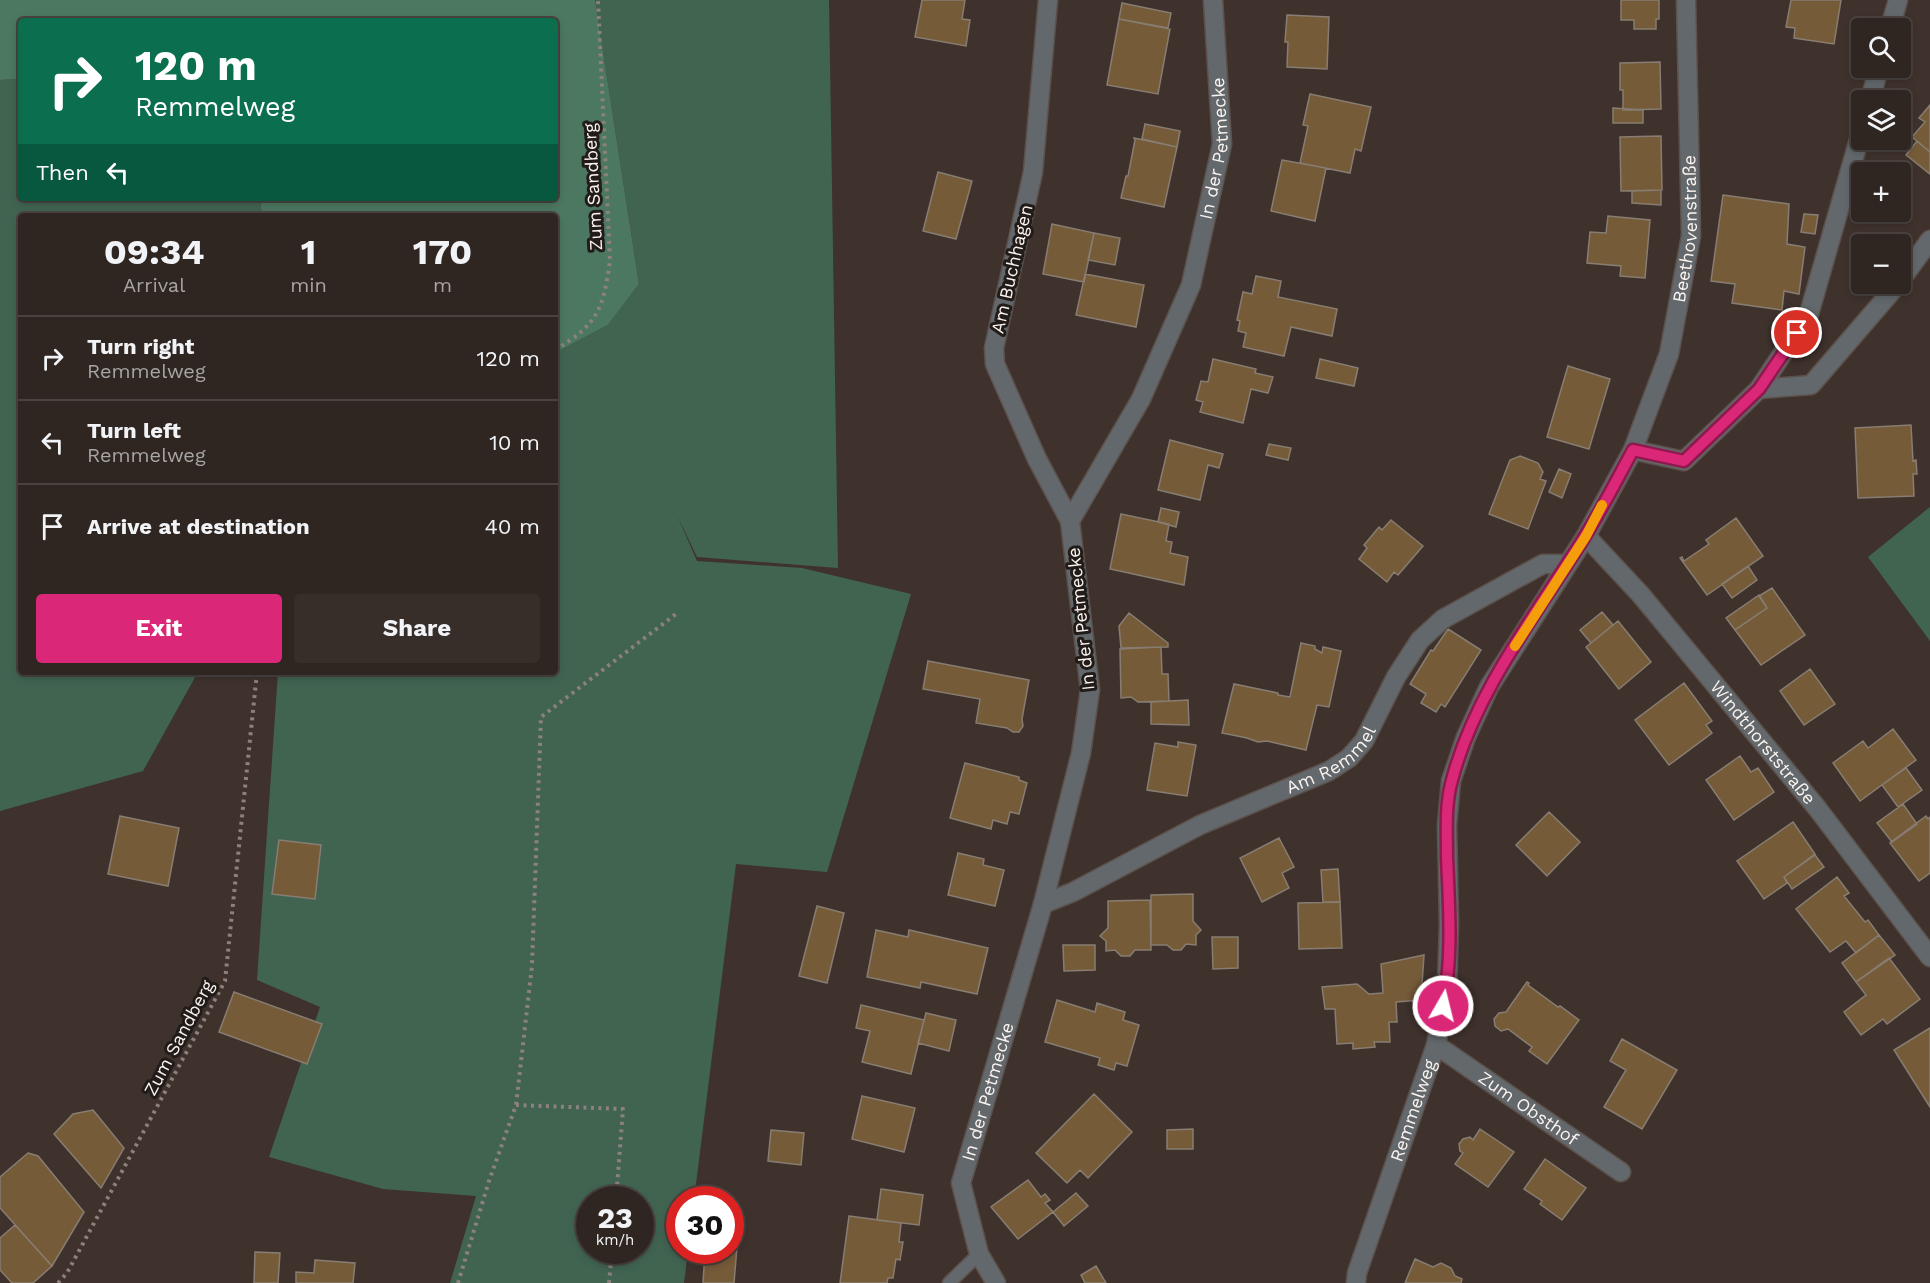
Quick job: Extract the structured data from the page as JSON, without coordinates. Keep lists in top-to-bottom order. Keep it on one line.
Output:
{"streets":{"street":["In der Petmecke","Beethovenstraße","Am Buchhagen","Windthorststraße","Am Remmel","Zum Obsthof","Remmelweg"],"path":["Zum Sandberg"]},"crossings":[["In der Petmecke","Am Buchhagen"],["In der Petmecke","Am Remmel"],["Beethovenstraße","Remmelweg"],["Windthorststraße","Remmelweg"],["Am Remmel","Remmelweg"],["Zum Obsthof","Remmelweg"]],"page":{"map_buttons":["+","−"],"turn":["120 m","Remmelweg"],"then":"Then","eta":["09:34","Arrival","1","min","170","m"],"list":[{"name":"Turn right","note":"Remmelweg","value":"120 m"},{"name":"Turn left","note":"Remmelweg","value":"10 m"},{"name":"Arrive at destination","value":"40 m"}],"buttons":["Exit","Share"],"speed":"23 km/h","limit":"30"}}
